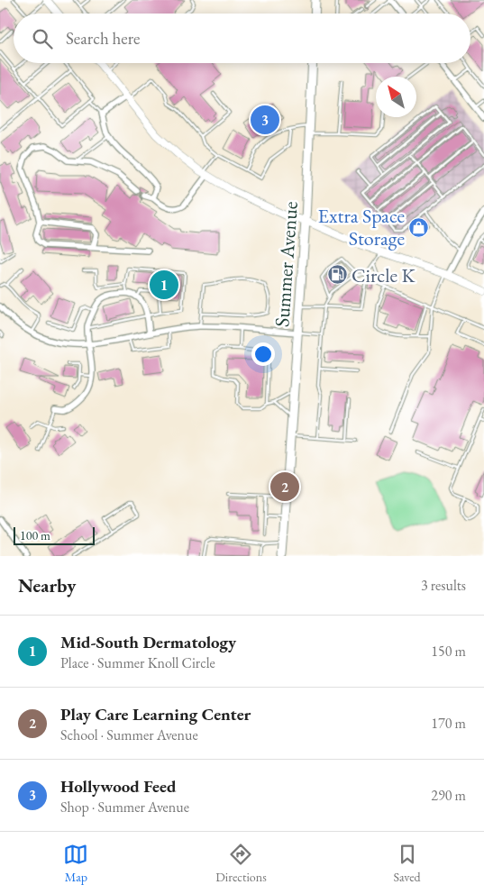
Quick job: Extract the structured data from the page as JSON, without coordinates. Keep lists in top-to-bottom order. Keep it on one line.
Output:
{"streets":{"main road":["Summer Avenue"]},"places":{"shop":["Extra Space Storage"],"fuel station":["Circle K"]},"scale_bar":"100 m","north":"top left","page":{"search":"Search here","pins":["3","1","2"],"scale":"100 m","heading":["Nearby","3 results"],"list":[{"mark":"1","name":"Mid-South Dermatology","note":"Place · Summer Knoll Circle","value":"150 m"},{"mark":"2","name":"Play Care Learning Center","note":"School · Summer Avenue","value":"170 m"},{"mark":"3","name":"Hollywood Feed","note":"Shop · Summer Avenue","value":"290 m"}],"nav":["Map","Directions","Saved"]}}
